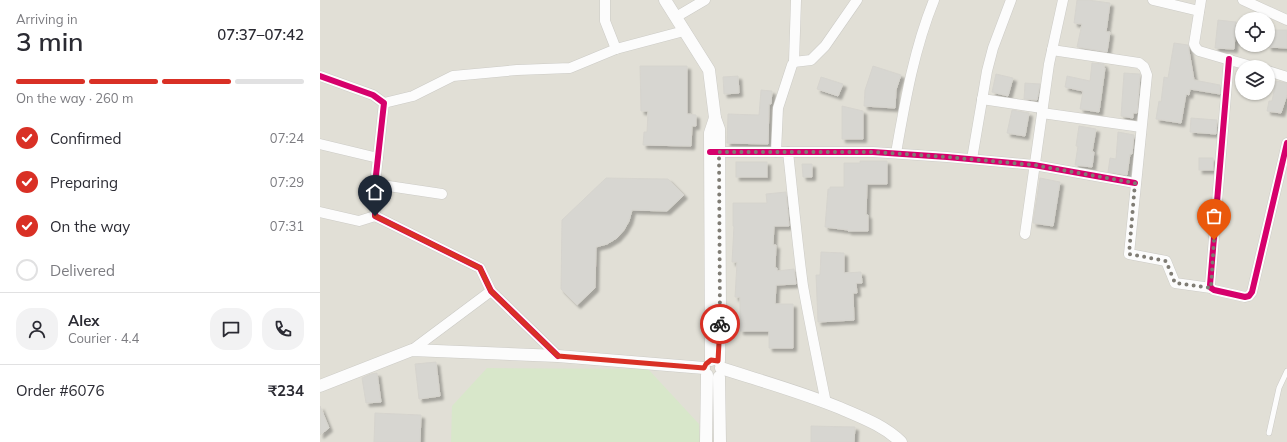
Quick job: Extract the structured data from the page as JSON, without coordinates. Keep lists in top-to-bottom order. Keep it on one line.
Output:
{"page":{"heading":["3 min","Arriving in","07:37–07:42"],"panel":["Alex","Courier · 4.4","Order #6076","₹234"],"bar":"On the way · 260 m","list":[["Confirmed","07:24"],["Preparing","07:29"],["On the way","07:31"],"Delivered"]}}
